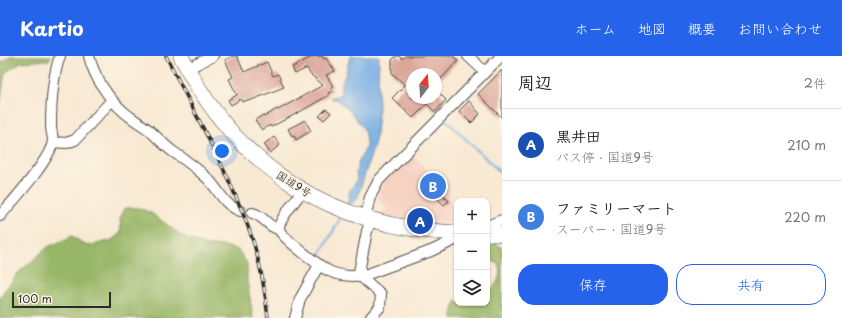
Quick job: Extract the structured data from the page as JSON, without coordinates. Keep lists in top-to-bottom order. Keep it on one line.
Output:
{"streets":{"highway":["国道9号"]},"scale_bar":"100 m","north":"top","page":{"header":"Kartio","nav":["ホーム","地図","概要","お問い合わせ"],"heading":["周辺","2件"],"list":[{"mark":"A","name":"黒井田","note":"バス停 · 国道9号","value":"210 m"},{"mark":"B","name":"ファミリーマート","note":"スーパー · 国道9号","value":"220 m"}],"pins":["B","A"],"map_buttons":["+","−"],"buttons":["保存","共有"],"scale":"100 m"}}
